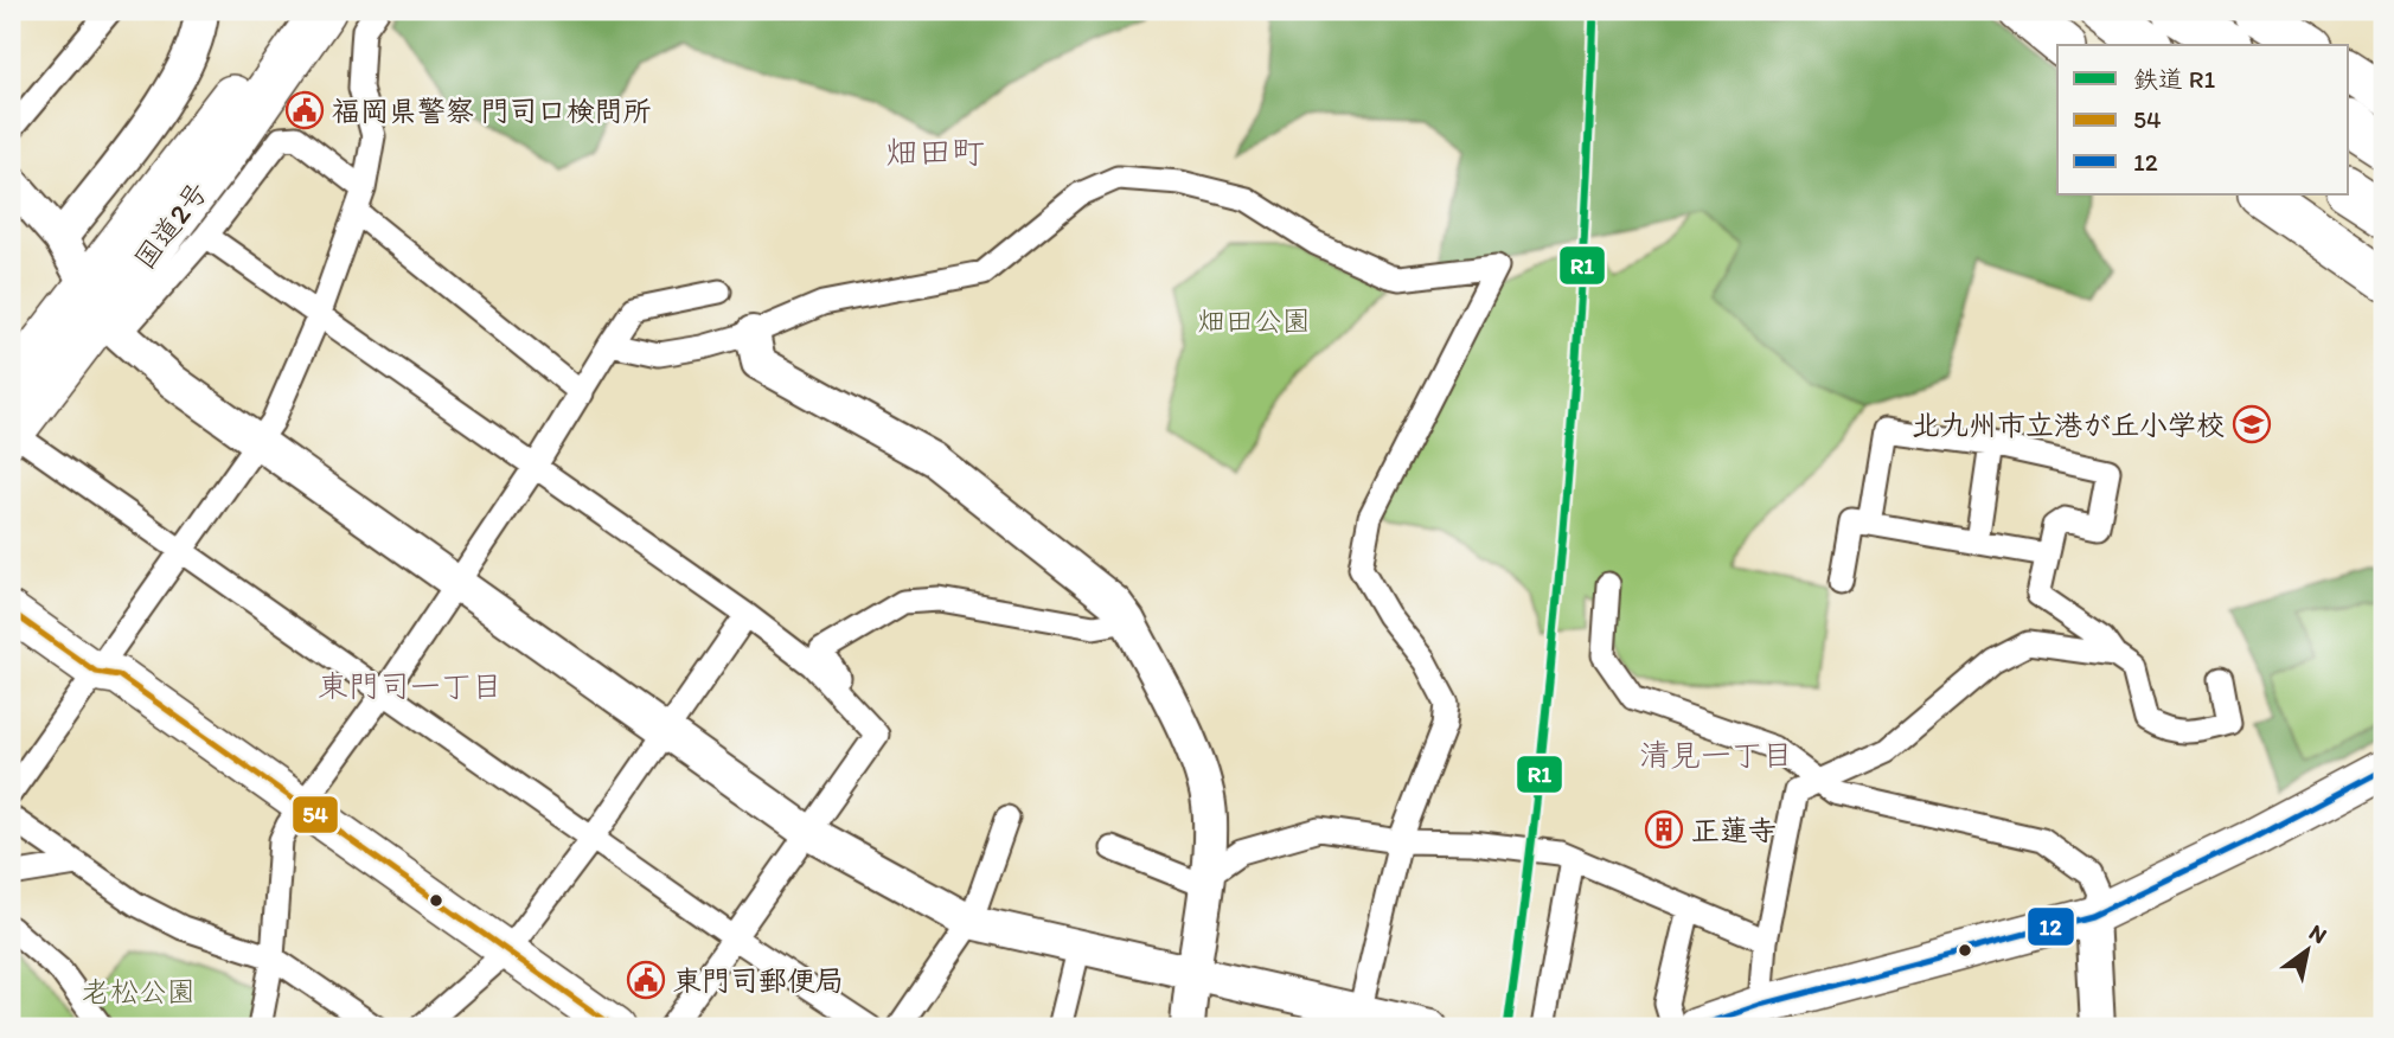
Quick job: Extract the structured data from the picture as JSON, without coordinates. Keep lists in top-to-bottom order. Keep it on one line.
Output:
{"streets":{"highway":["国道2号"]},"districts":["畑田町","東門司一丁目","清見一丁目"],"parks":["畑田公園","老松公園"],"places":{"public building":["福岡県警察 門司口検問所","東門司郵便局"],"school or university":["北九州市立港が丘小学校"],"building":["正蓮寺"]},"lines":["rail line R1","transit line 54","transit line 12"],"legend":["鉄道 R1","54","12"],"north":"top right"}
